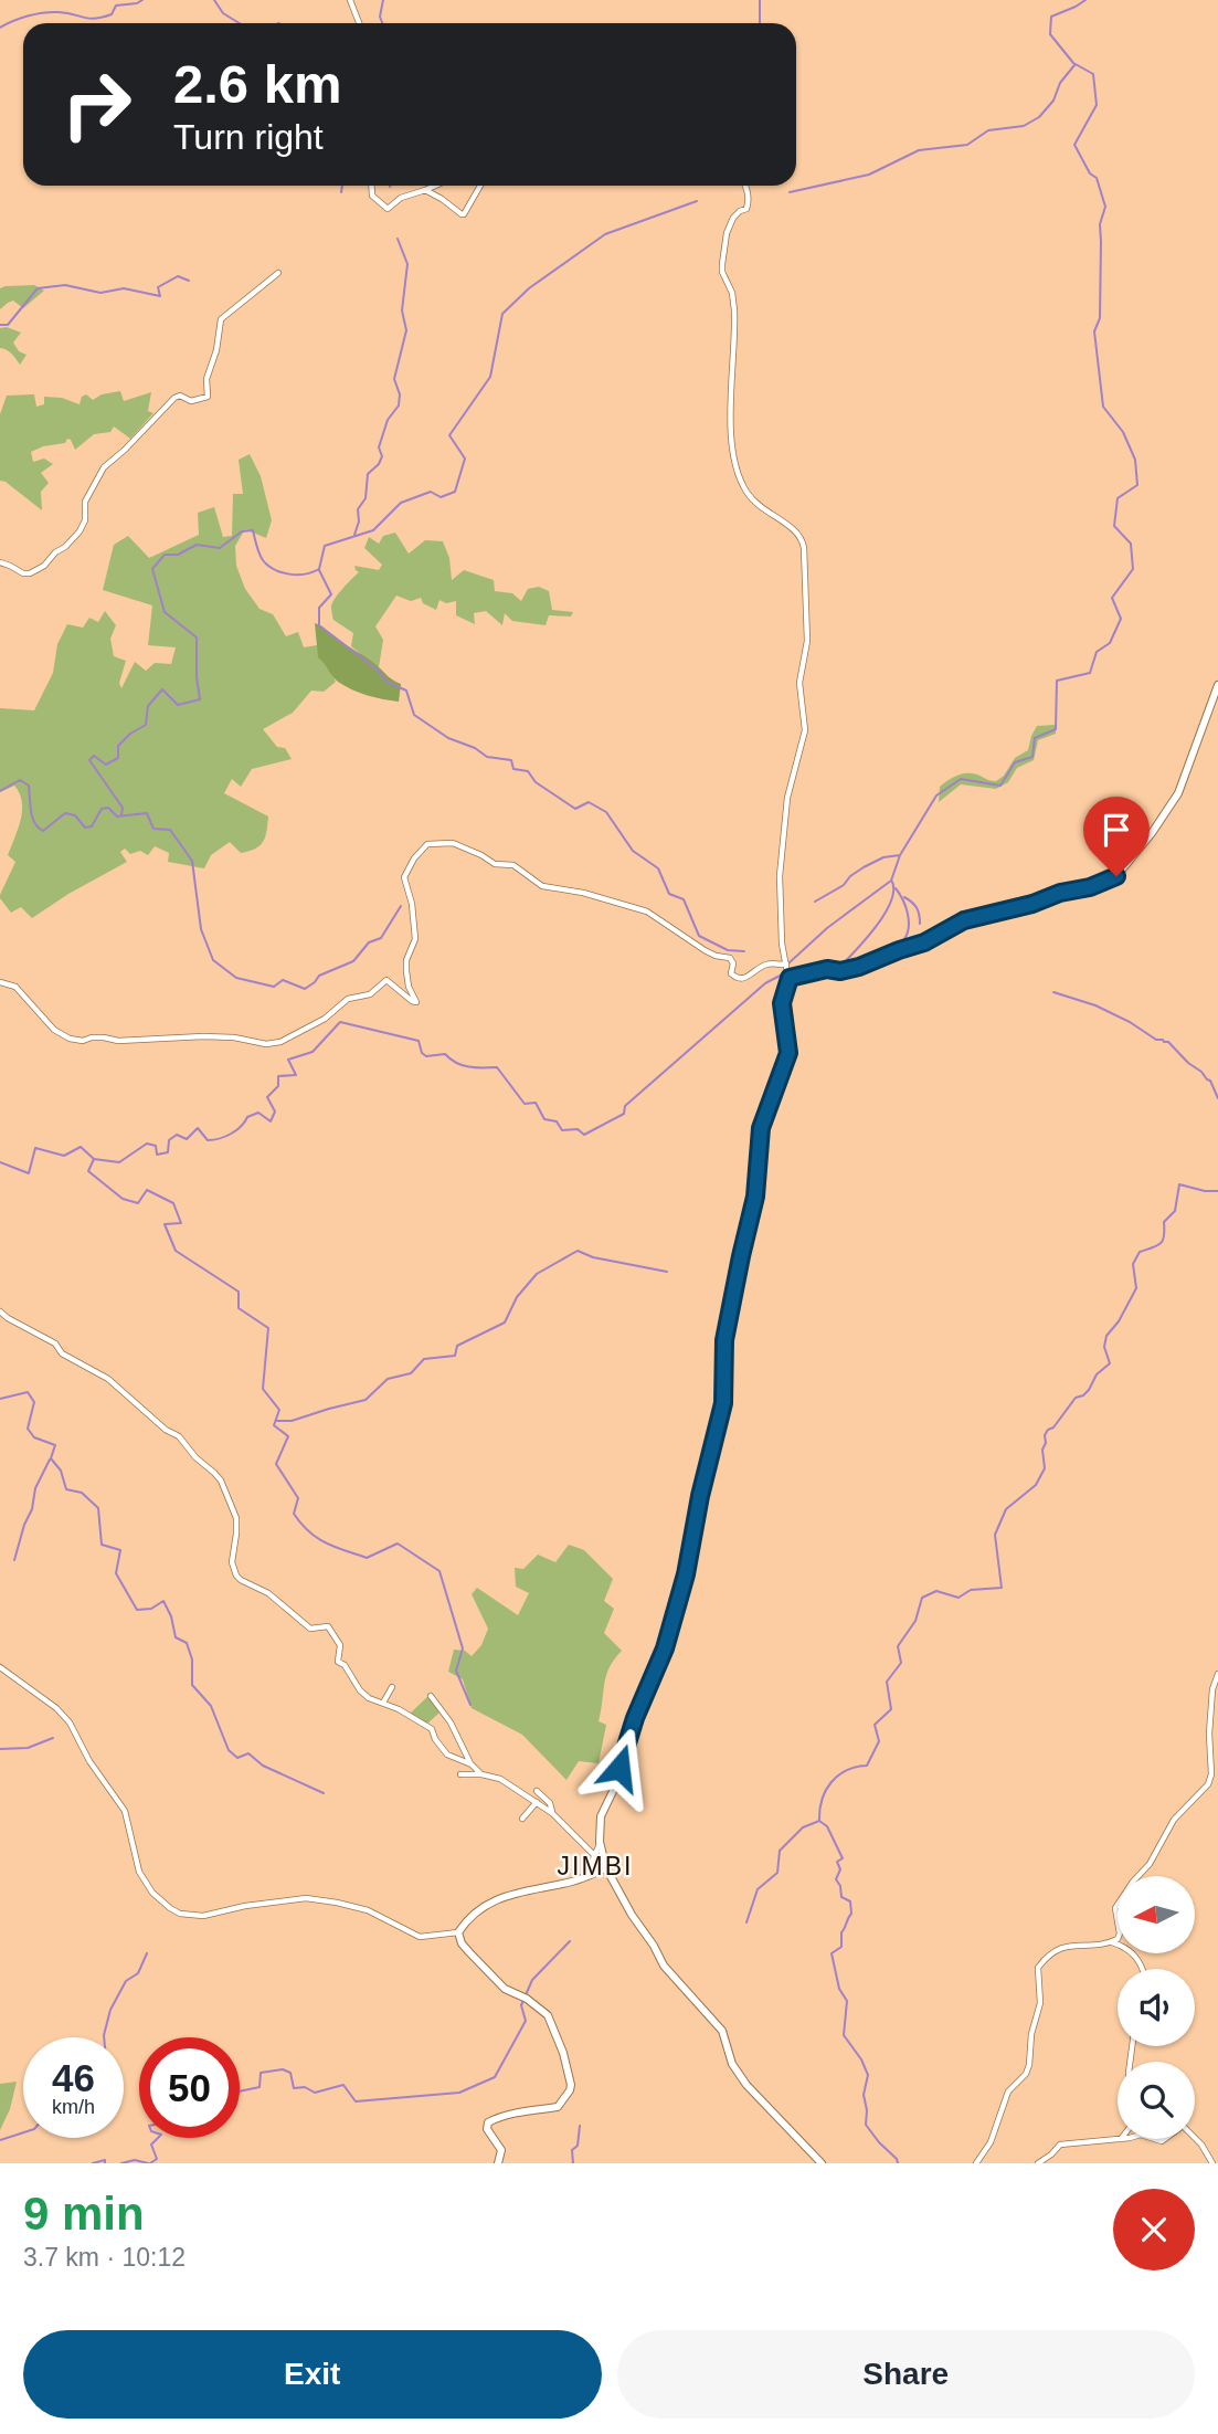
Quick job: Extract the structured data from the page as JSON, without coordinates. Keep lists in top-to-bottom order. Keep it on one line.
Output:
{"districts":["JIMBI"],"north":"left","page":{"turn":["2.6 km","Turn right"],"speed":"46 km/h","limit":"50","heading":["9 min","3.7 km · 10:12"],"buttons":["Exit","Share"]}}
